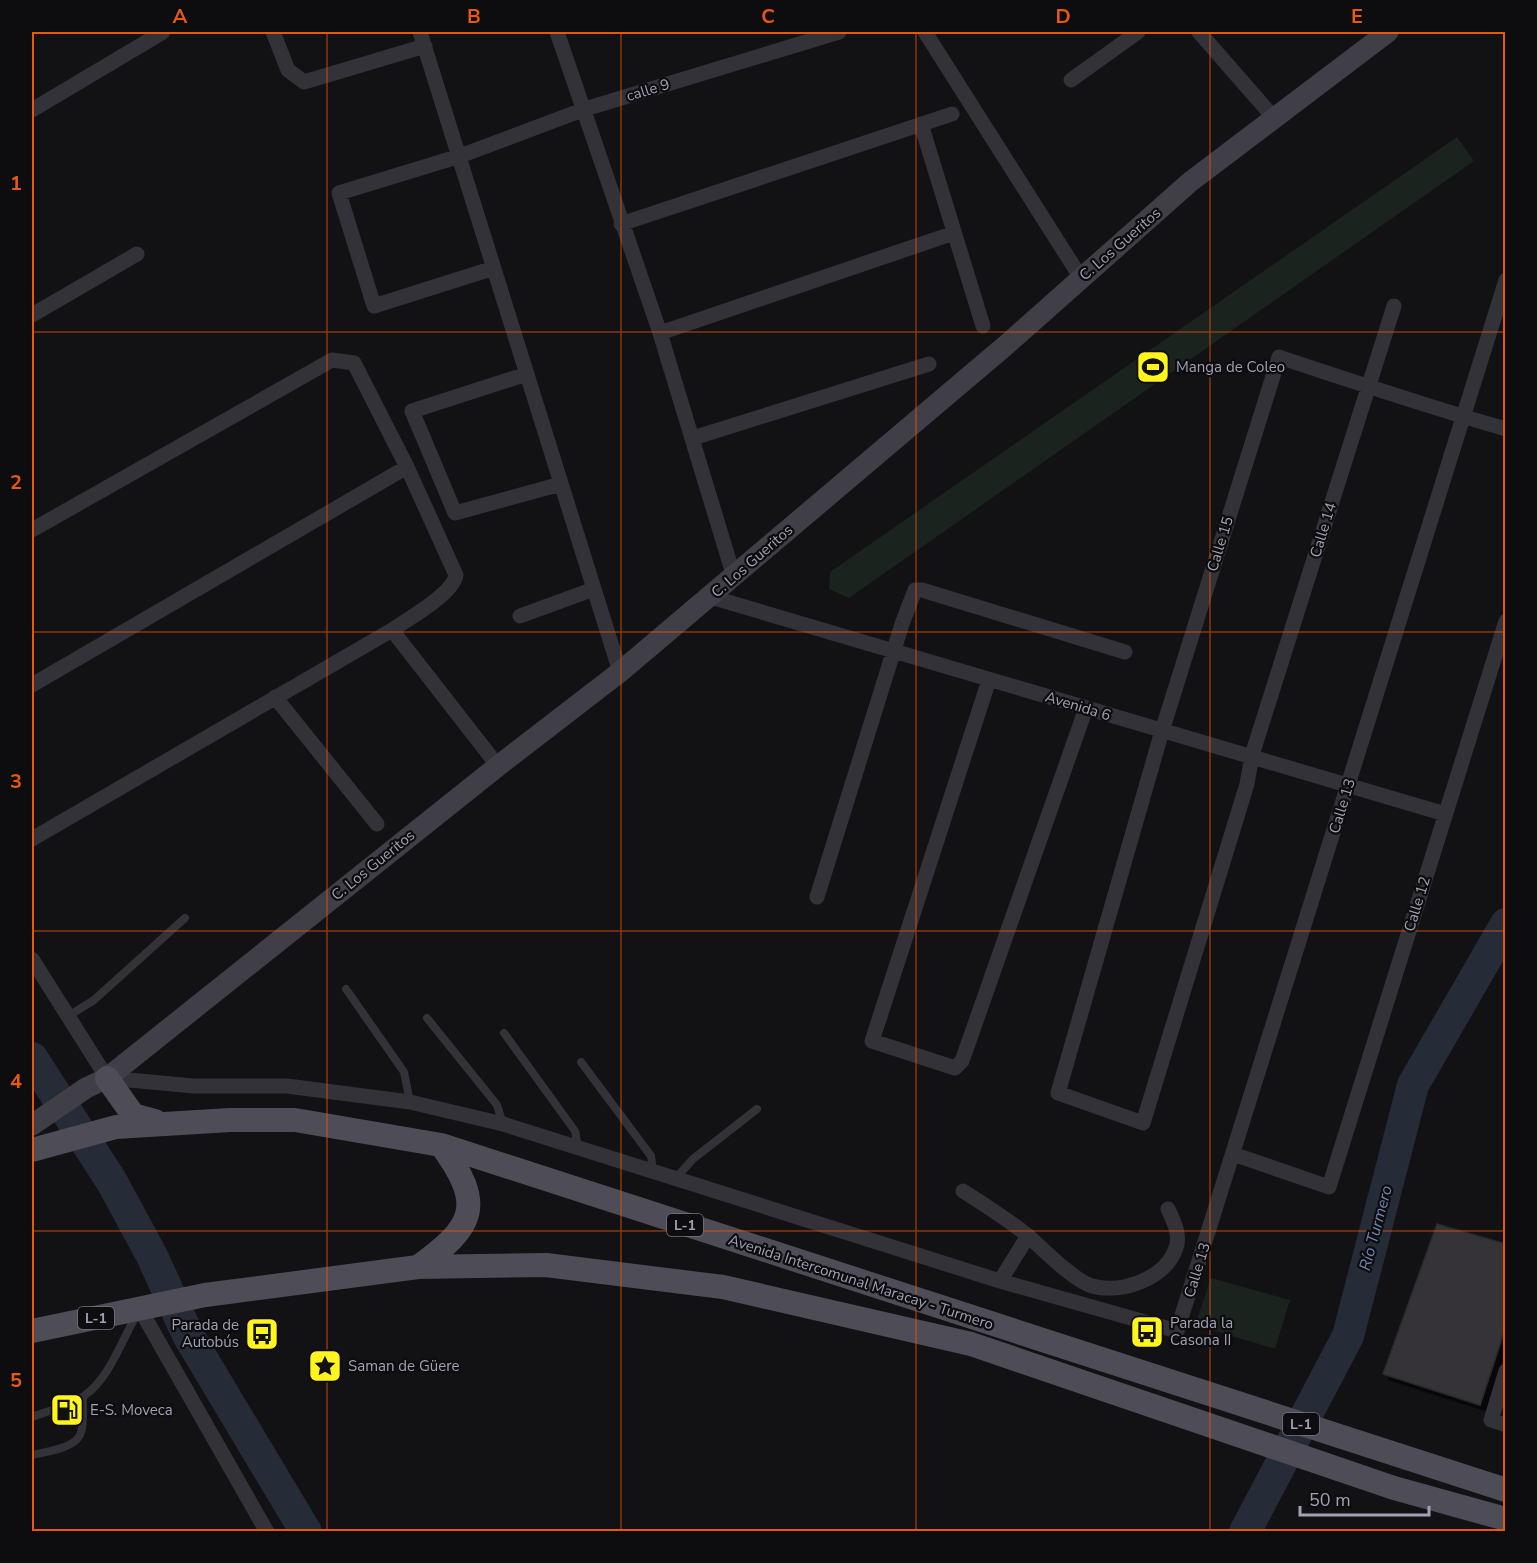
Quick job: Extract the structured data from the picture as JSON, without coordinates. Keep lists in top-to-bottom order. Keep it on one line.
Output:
{"streets":{"main road":["L-1","Avenida Intercomunal Maracay - Turmero"],"street":["calle 9","C. Los Gueritos","Calle 14","Calle 15","Avenida 6","Calle 13","Calle 12"]},"crossings":[["C. Los Gueritos","Avenida 6"],["Calle 14","Calle 15"],["Calle 14","Avenida 6"],["Calle 15","Avenida 6"],["Avenida 6","Calle 13"],["Avenida 6","Calle 12"],["Calle 13","Calle 12"]],"water":["Río Turmero"],"places":{"sports":["Manga de Coleo"],"bus stop":["Parada la Casona II","Parada de Autobús"],"place":["Saman de Güere"],"fuel station":["E-S. Moveca"]},"scale_bar":"50 m","grid":{"columns":["A","B","C","D","E"],"rows":["1","2","3","4","5"]}}
